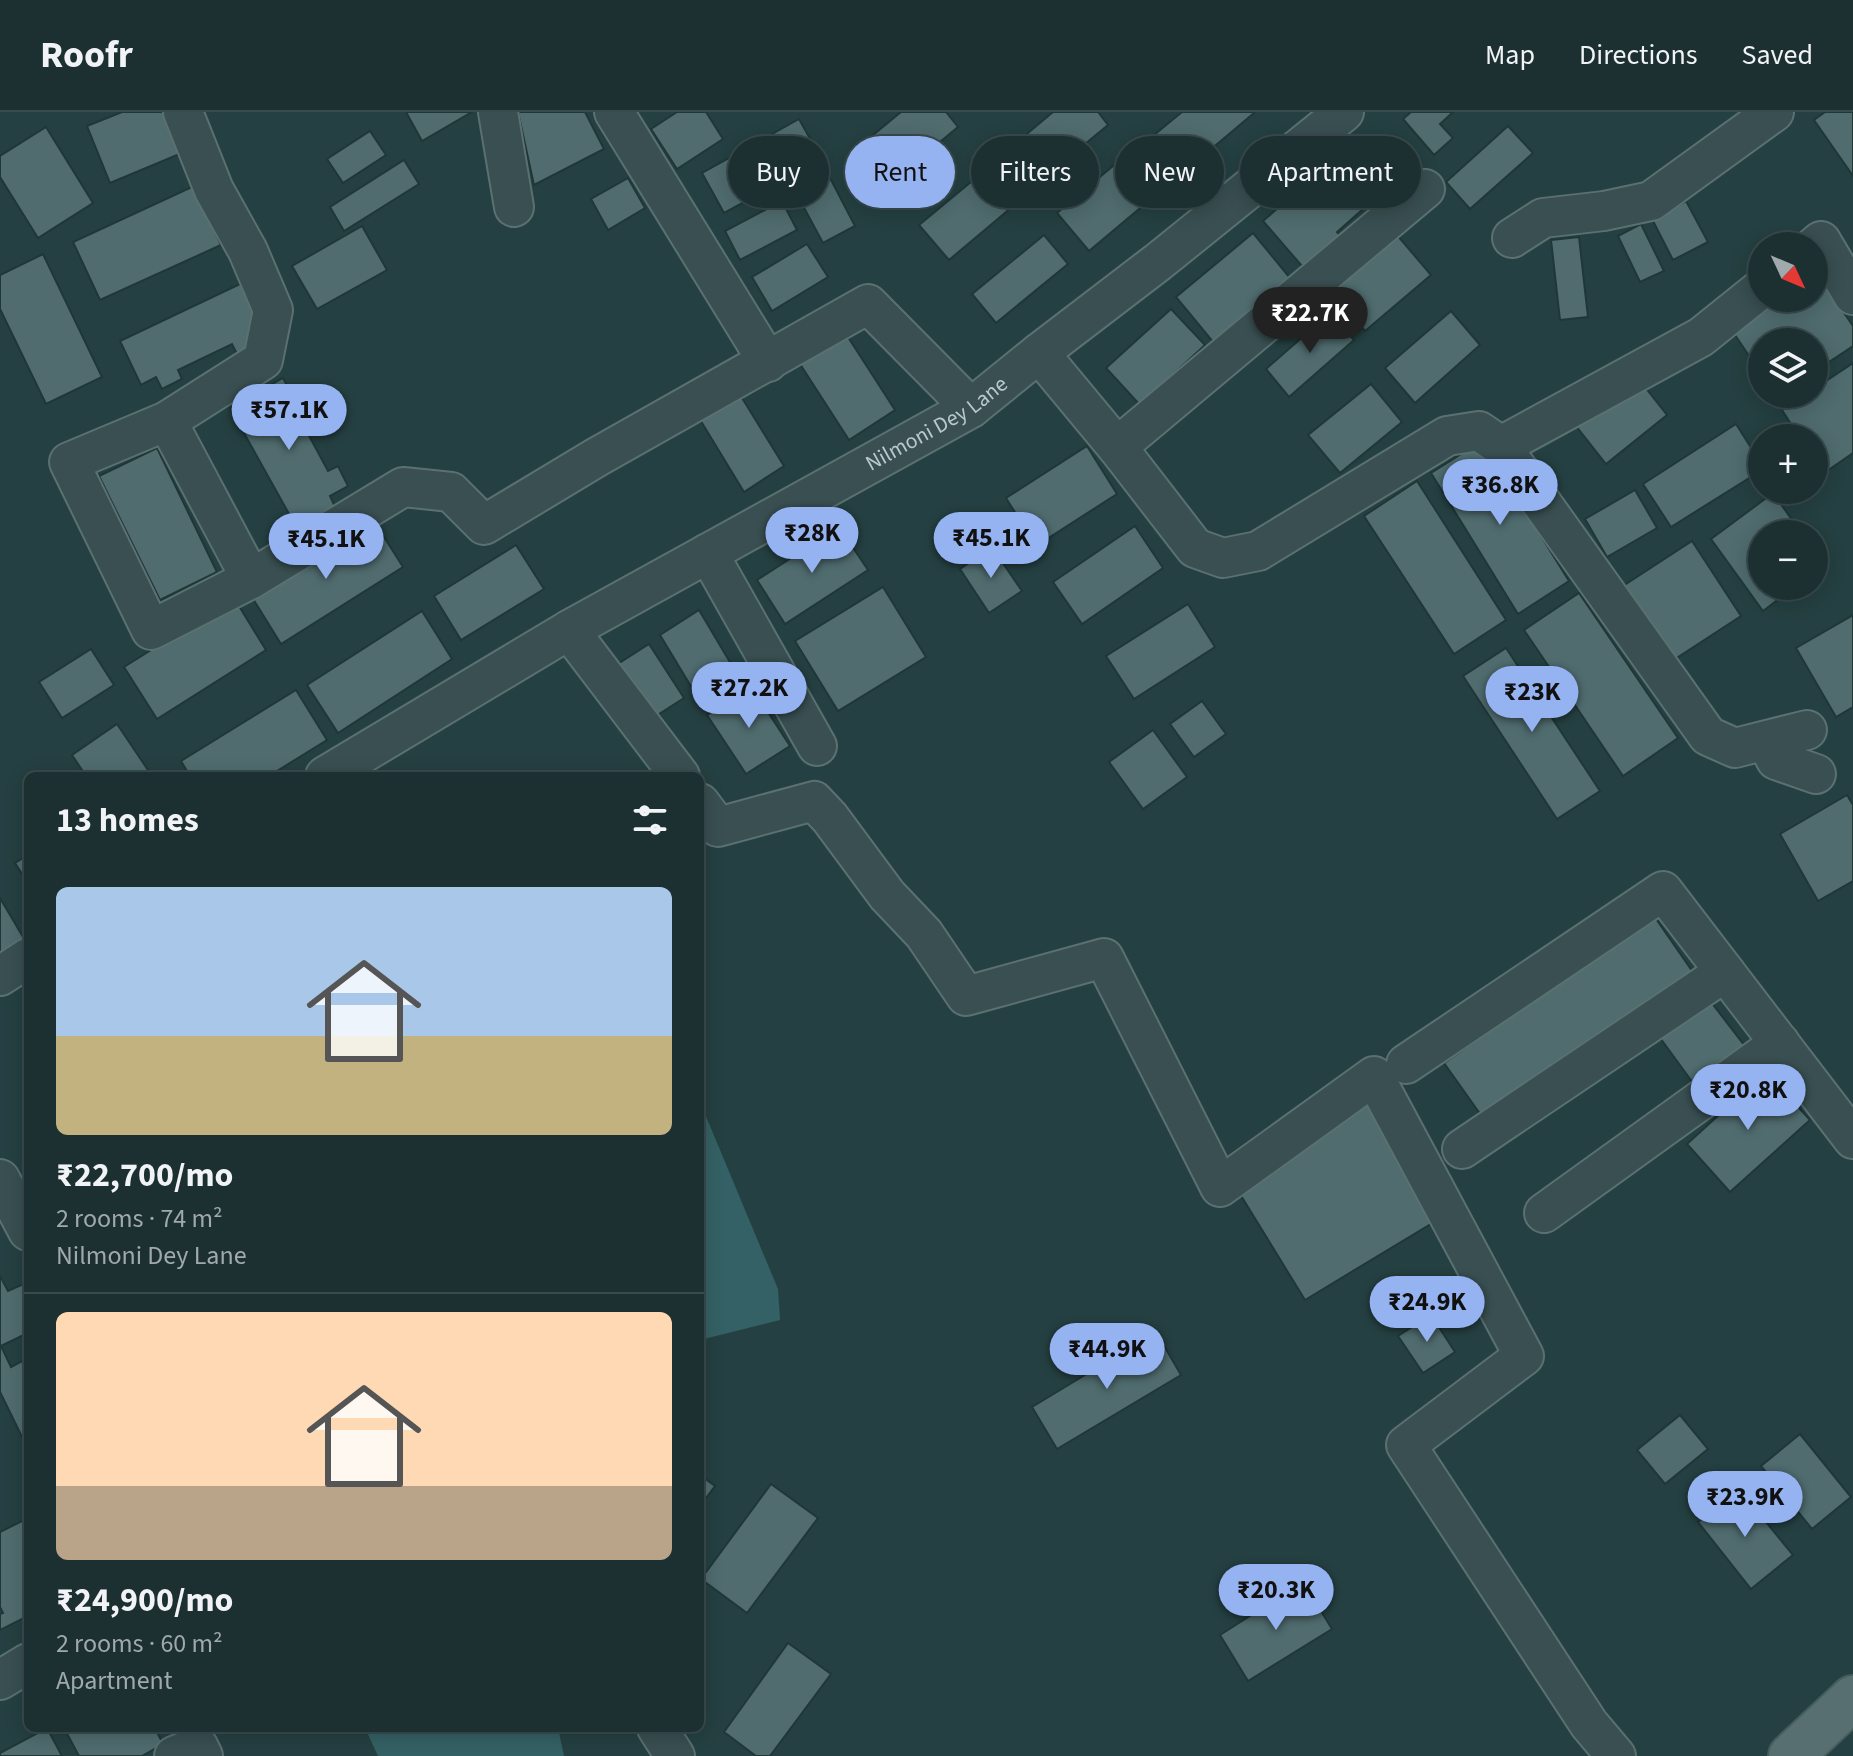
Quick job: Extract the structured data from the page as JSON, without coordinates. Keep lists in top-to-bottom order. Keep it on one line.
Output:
{"streets":{"street":["Nilmoni Dey Lane"]},"north":"bottom right","page":{"header":"Roofr","nav":["Map","Directions","Saved"],"chip":["Buy","Rent","Filters","New","Apartment"],"map_buttons":["+","−"],"price":["₹22.7K","₹57.1K","₹36.8K","₹28K","₹45.1K","₹45.1K","₹27.2K","₹23K","₹20.8K","₹24.9K","₹44.9K","₹23.9K","₹20.3K"],"heading":"13 homes","list":[{"name":"₹22,700/mo","note":"2 rooms · 74 m² · Nilmoni Dey Lane"},{"name":"₹24,900/mo","note":"2 rooms · 60 m² · Apartment"}]}}
